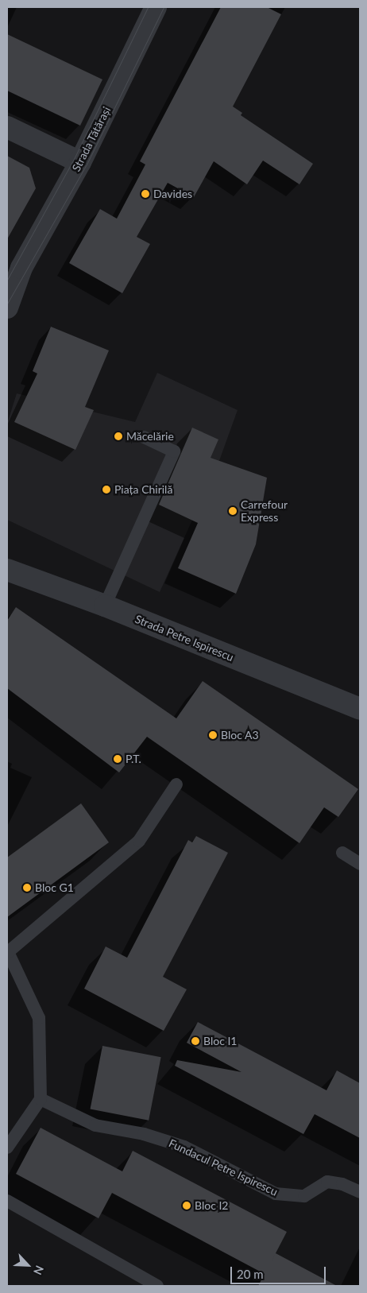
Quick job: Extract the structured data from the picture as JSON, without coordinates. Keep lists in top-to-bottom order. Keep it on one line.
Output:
{"streets":{"street":["Strada Tătărași","Strada Petre Ispirescu"],"lane":["Fundacul Petre Ispirescu"]},"places":["Davides","Măcelărie","Piața Chirilă","Carrefour Express","Bloc A3","P.T.","Bloc G1","Bloc I1","Bloc I2"],"scale_bar":"20 m","north":"bottom right"}
